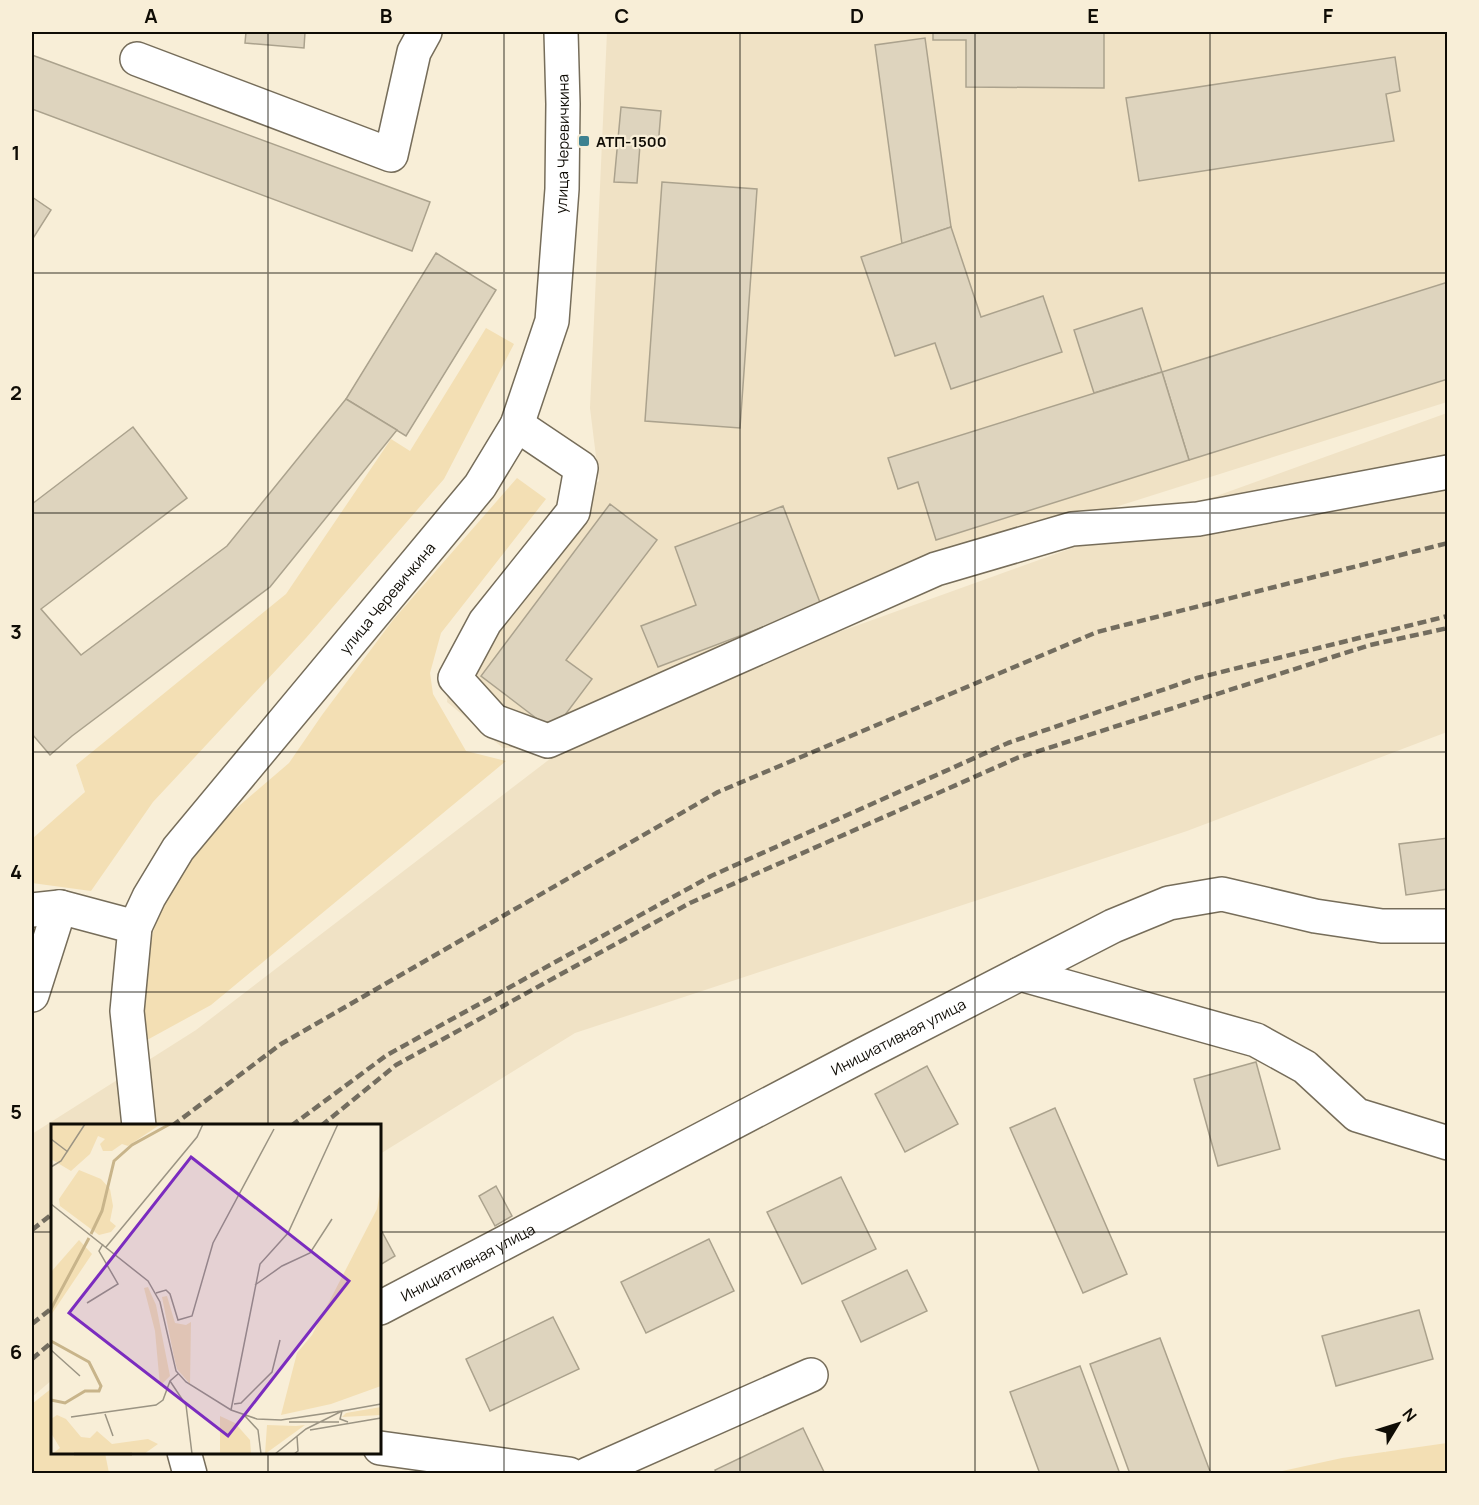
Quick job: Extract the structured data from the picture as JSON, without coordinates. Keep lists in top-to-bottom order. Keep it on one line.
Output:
{"streets":{"street":["улица Черевичкина","Инициативная улица"]},"places":{"transit":["АТП-1500"]},"north":"top right","grid":{"columns":["A","B","C","D","E","F"],"rows":["1","2","3","4","5","6"]}}
